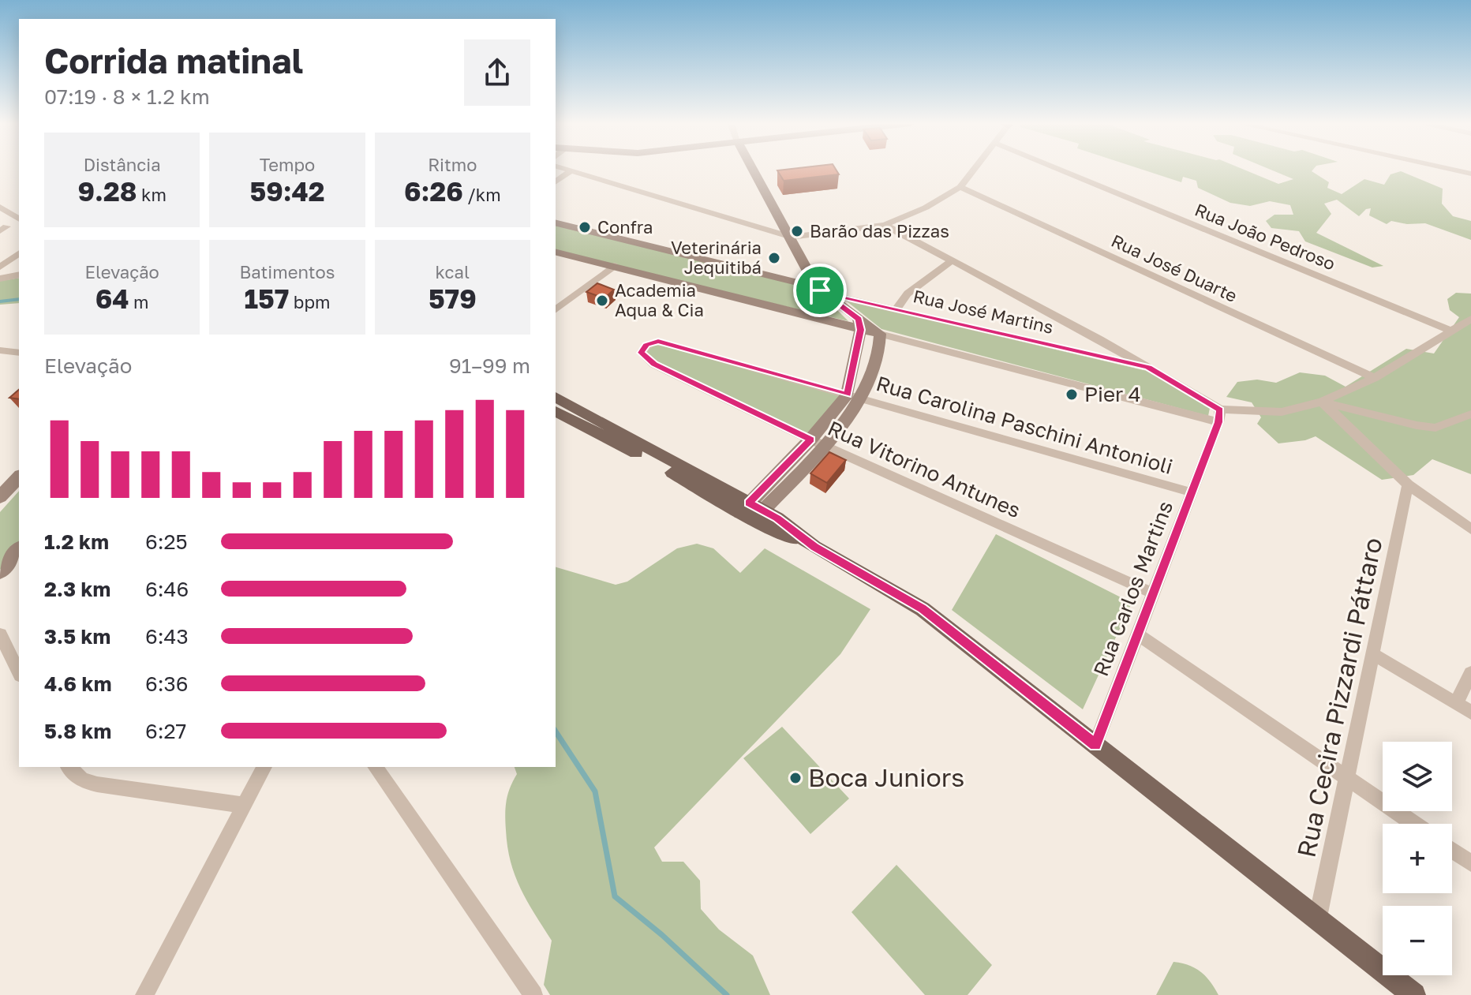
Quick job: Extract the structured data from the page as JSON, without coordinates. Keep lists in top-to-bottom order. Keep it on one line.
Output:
{"streets":{"street":["Rua João Pedroso","Rua José Duarte","Rua José Martins","Rua Carolina Paschini Antonioli","Rua Vitorino Antunes","Rua Carlos Martins","Rua Cecira Pizzardi Páttaro"]},"crossings":[["Rua Carolina Paschini Antonioli","Rua Vitorino Antunes"],["Rua Carolina Paschini Antonioli","Rua Carlos Martins"],["Rua Vitorino Antunes","Rua Carlos Martins"]],"places":["Confra","Barão das Pizzas","Veterinária Jequitibá","Academia Aqua & Cia","Pier 4","Boca Juniors"],"page":{"heading":["Corrida matinal","07:19 · 8 × 1.2 km"],"stats":[["Distância","9.28 km"],["Tempo","59:42"],["Ritmo","6:26 /km"],["Elevação","64 m"],["Batimentos","157 bpm"],["kcal","579"]],"chart":["Elevação","91–99 m"],"list":[{"name":"1.2 km","note":"6:25"},{"name":"2.3 km","note":"6:46"},{"name":"3.5 km","note":"6:43"},{"name":"4.6 km","note":"6:36"},{"name":"5.8 km","note":"6:27"}],"map_buttons":["+","−"]}}
